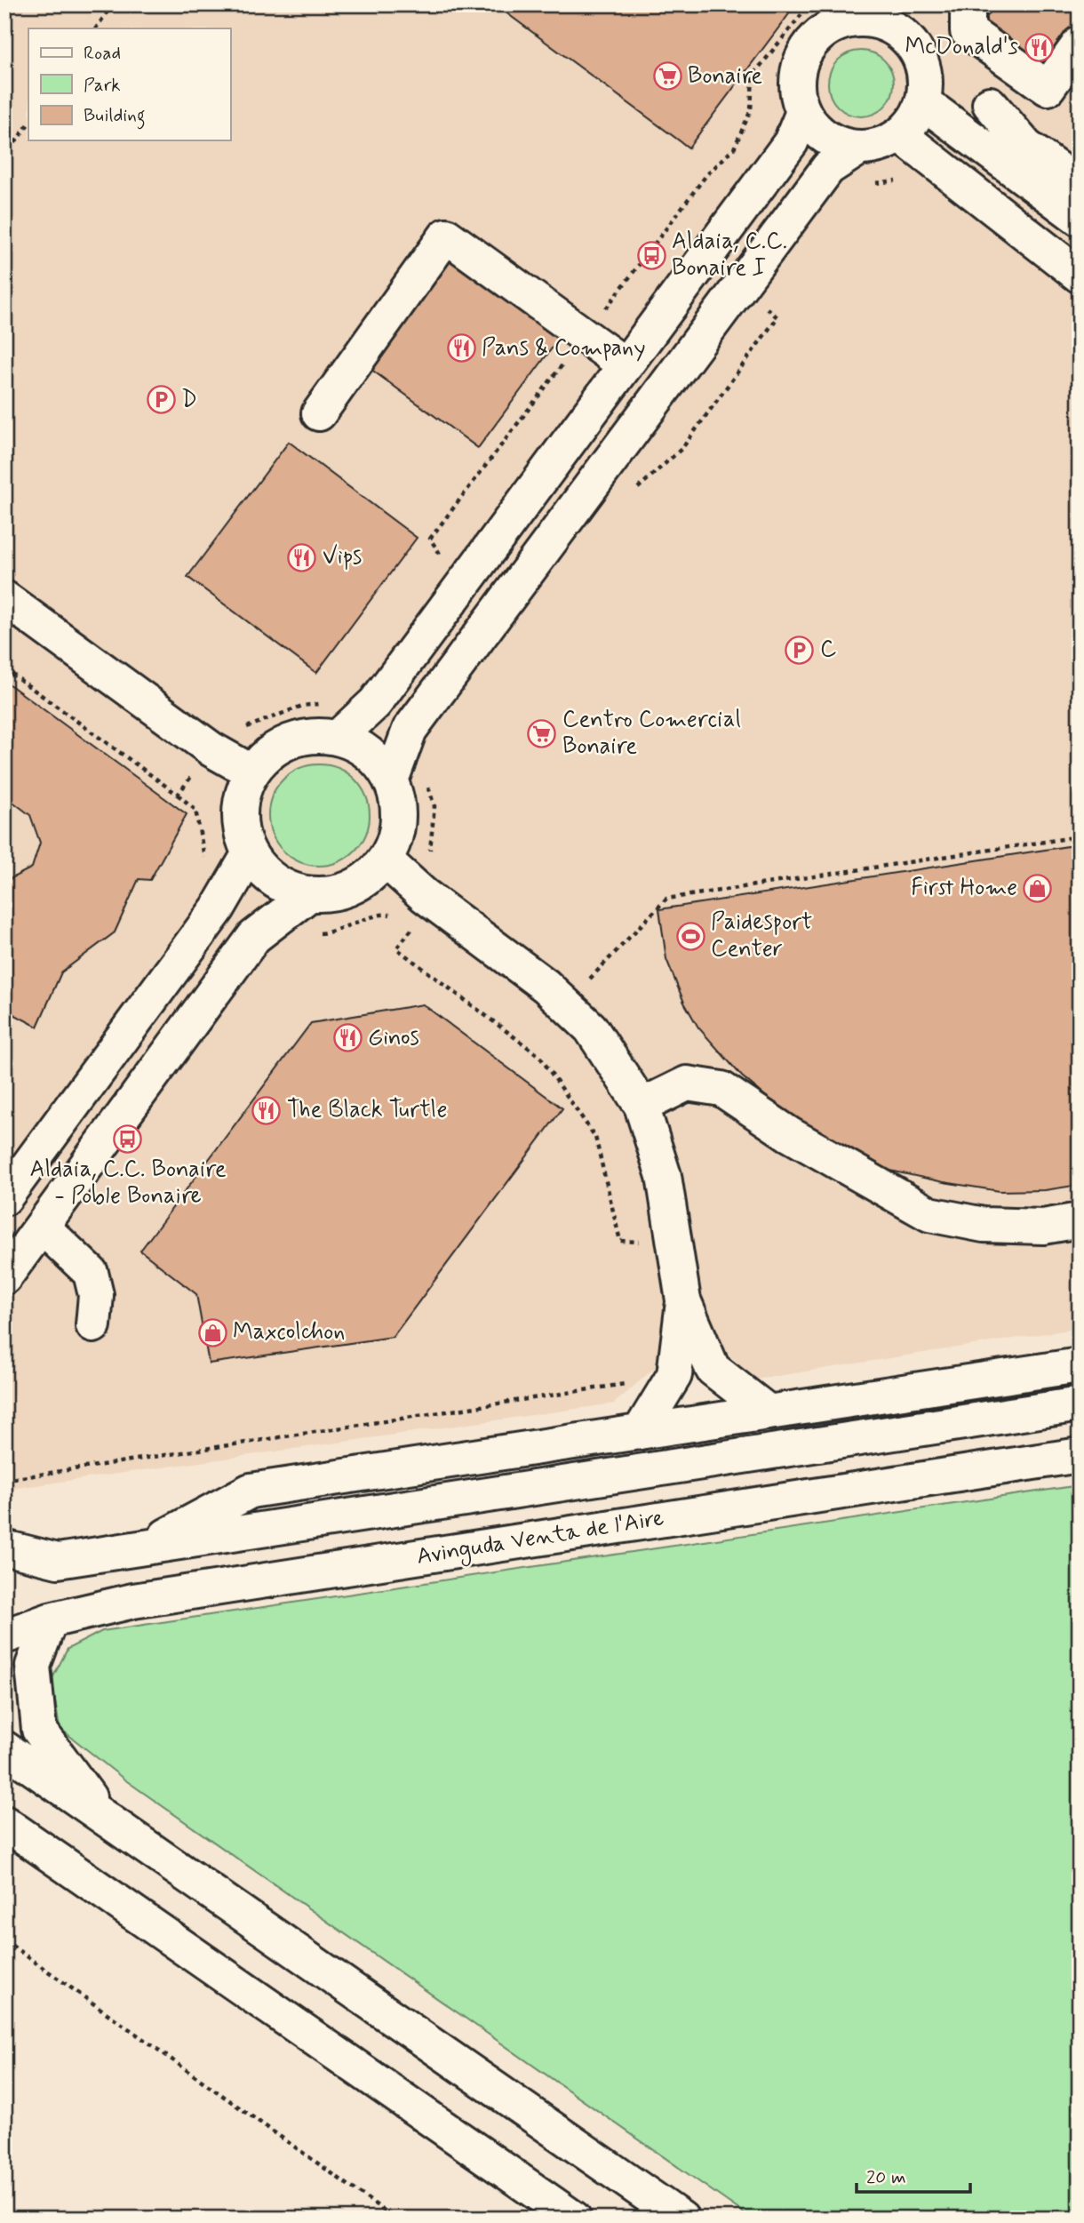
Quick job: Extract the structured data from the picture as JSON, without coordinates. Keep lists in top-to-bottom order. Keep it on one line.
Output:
{"streets":{"street":["Avinguda Venta de l'Aire"]},"places":{"restaurant":["McDonald's","Pans & Company","Vips","Ginos","The Black Turtle"],"supermarket":["Bonaire","Centro Comercial Bonaire"],"bus stop":["Aldaia, C.C. Bonaire I","Aldaia, C.C. Bonaire - Poble Bonaire"],"parking":["D","C"],"shop":["First Home","Maxcolchon"],"sports":["Paidesport Center"]},"legend":["Road","Park","Building"],"scale_bar":"20 m"}
